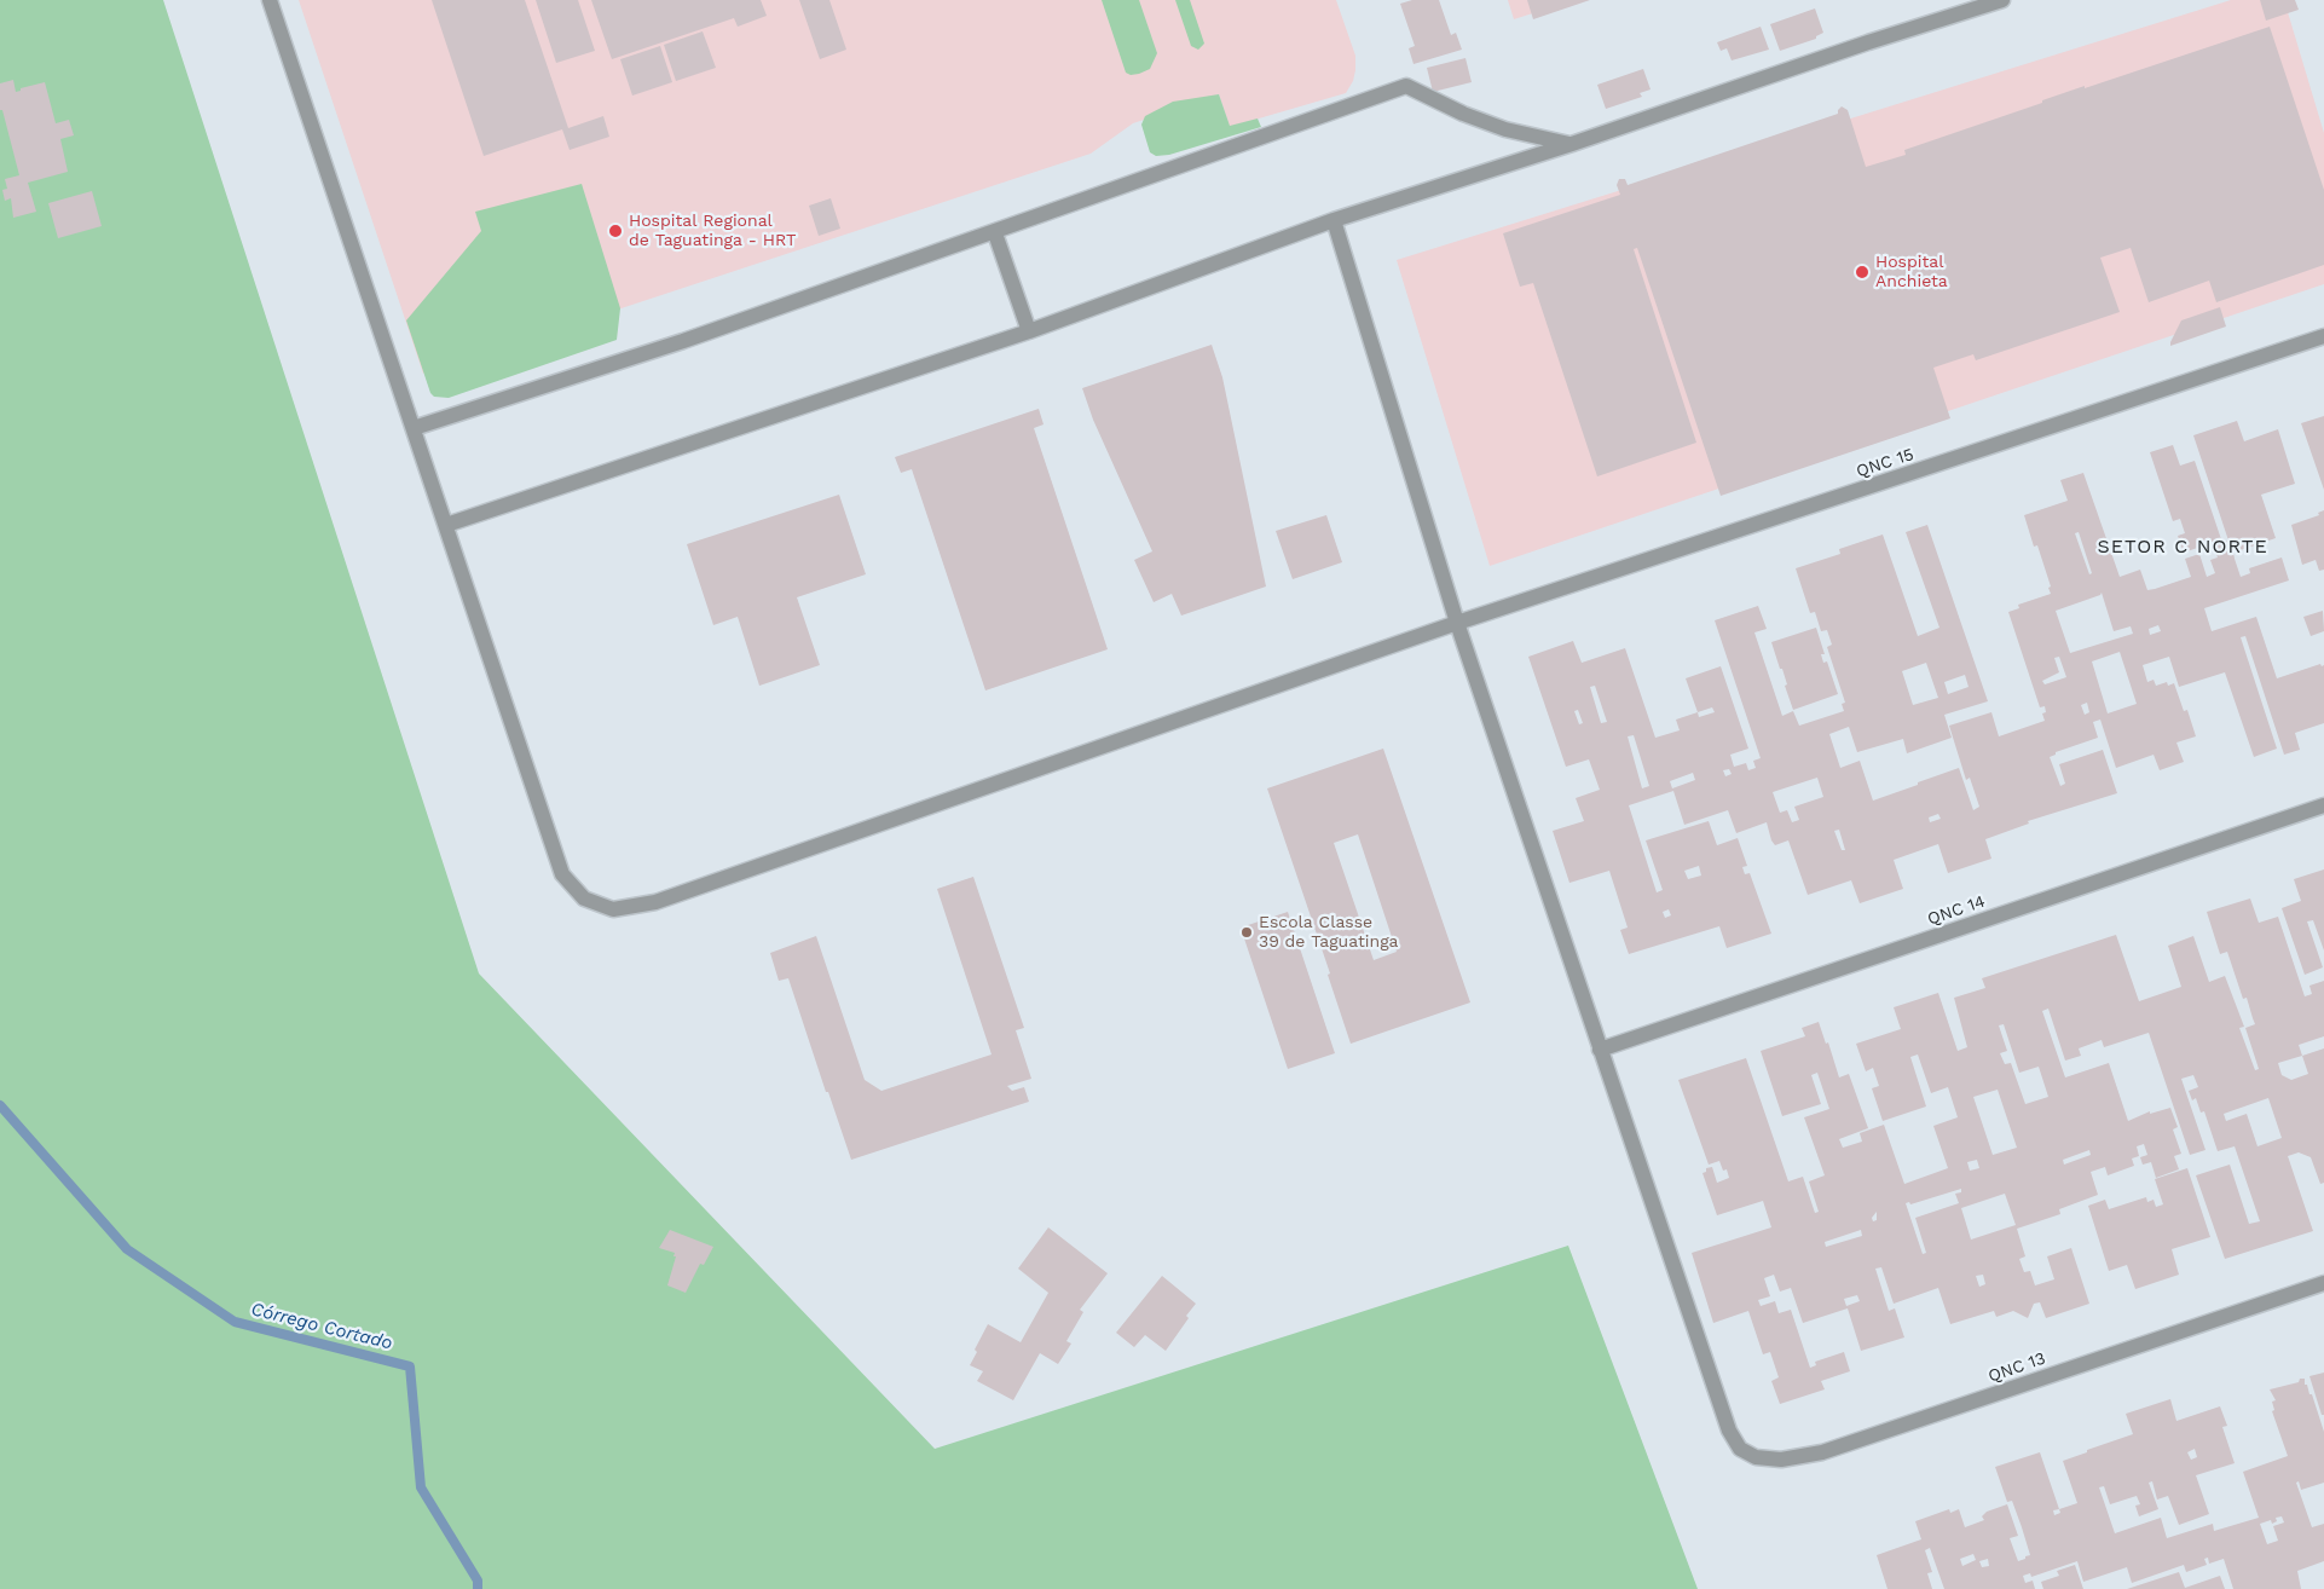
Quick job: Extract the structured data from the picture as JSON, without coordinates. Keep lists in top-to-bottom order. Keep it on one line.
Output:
{"streets":{"street":["QNC 15","QNC 14","QNC 13"]},"crossings":[["QNC 14","QNC 13"]],"districts":["SETOR C NORTE"],"water":["Córrego Cortado"],"places":["Hospital Regional de Taguatinga - HRT","Hospital Anchieta","Escola Classe 39 de Taguatinga"]}
